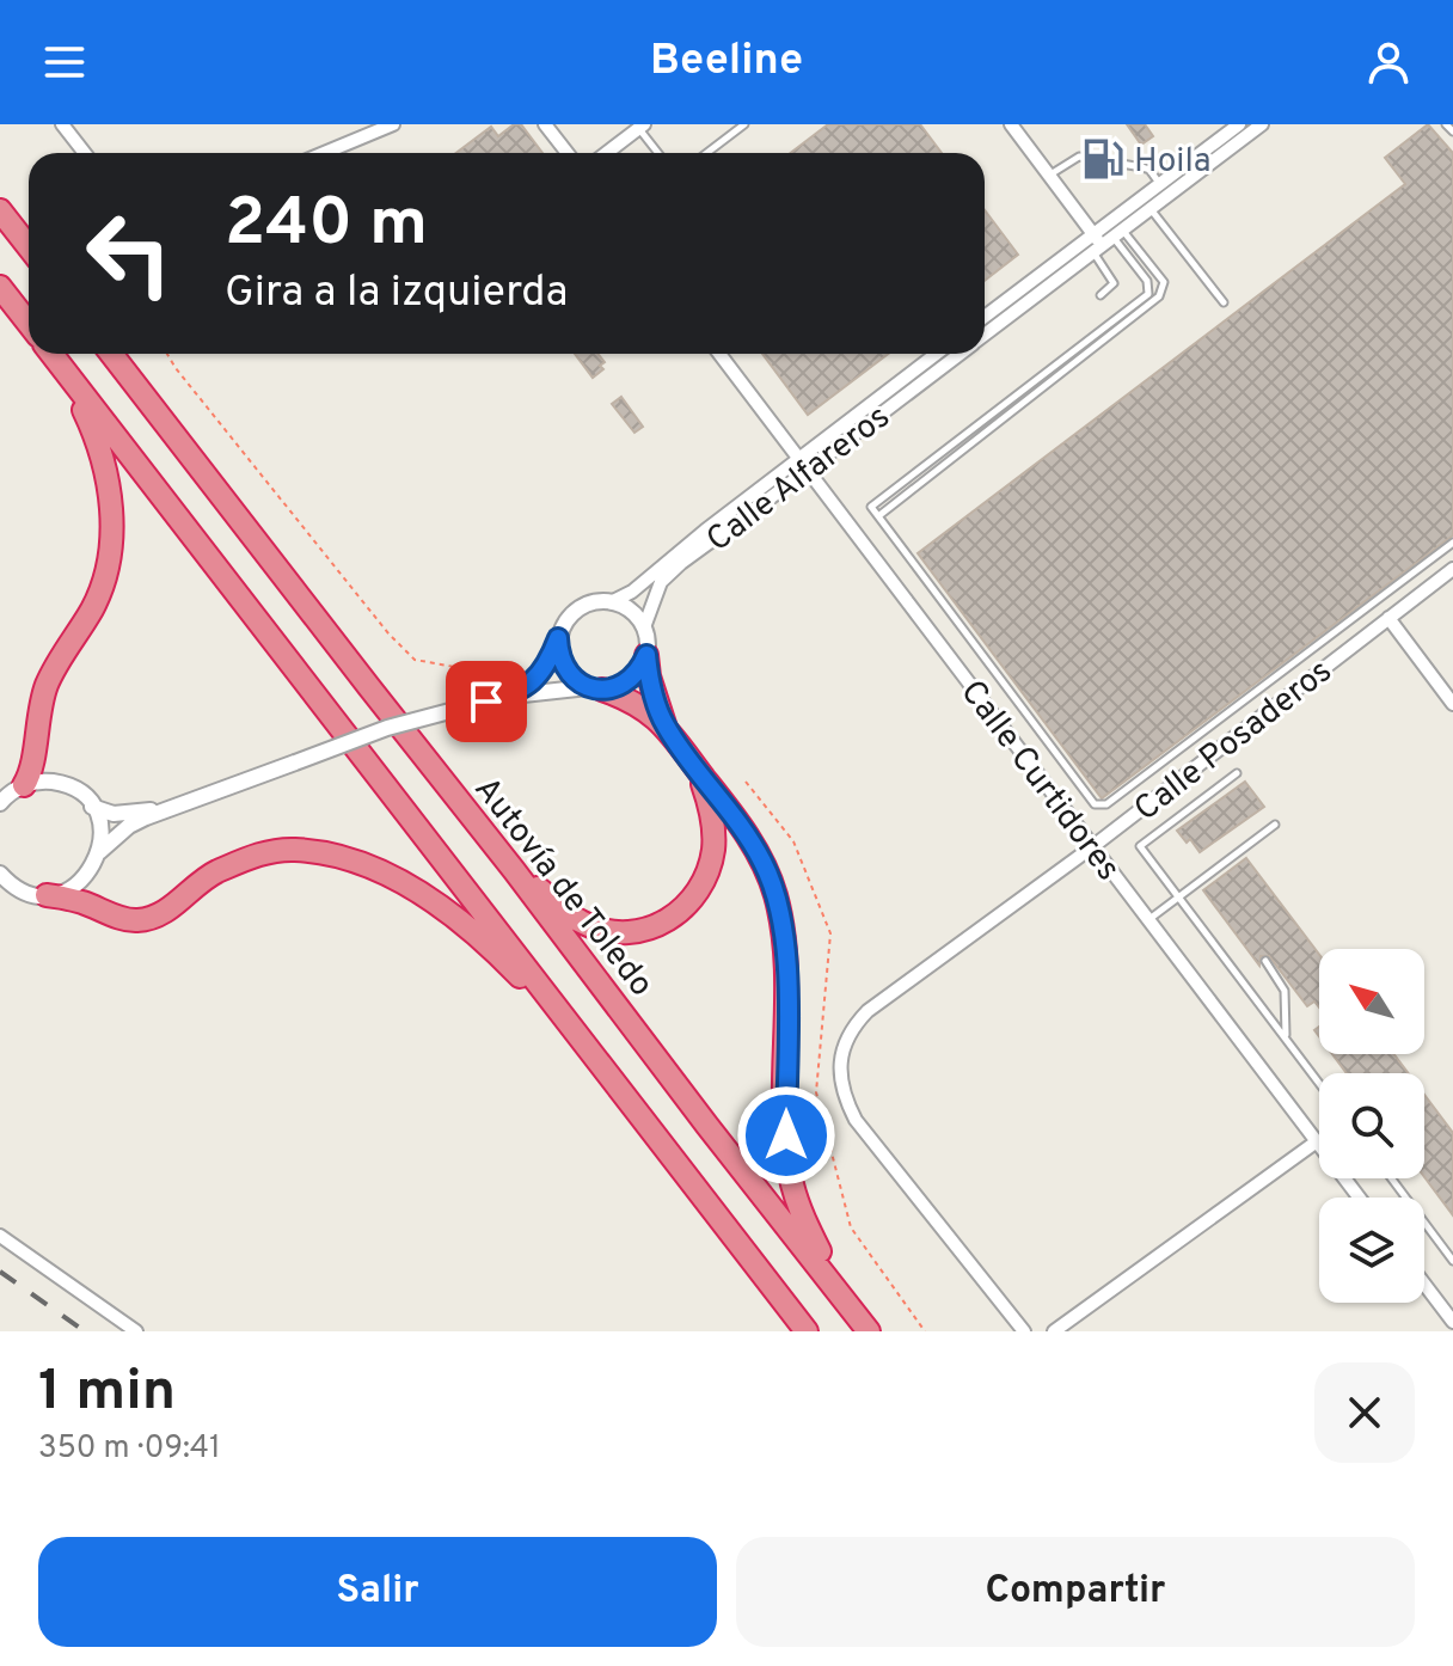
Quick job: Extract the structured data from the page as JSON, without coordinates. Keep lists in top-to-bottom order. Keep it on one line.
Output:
{"streets":{"highway":["Autovía de Toledo"],"street":["Calle Alfareros","Calle Posaderos","Calle Curtidores"]},"crossings":[["Calle Alfareros","Calle Curtidores"],["Calle Posaderos","Calle Curtidores"]],"places":{"fuel station":["Hoila"]},"north":"top left","page":{"header":"Beeline","turn":["240 m","Gira a la izquierda"],"heading":["1 min","350 m · 09:41"],"buttons":["Salir","Compartir"]}}
